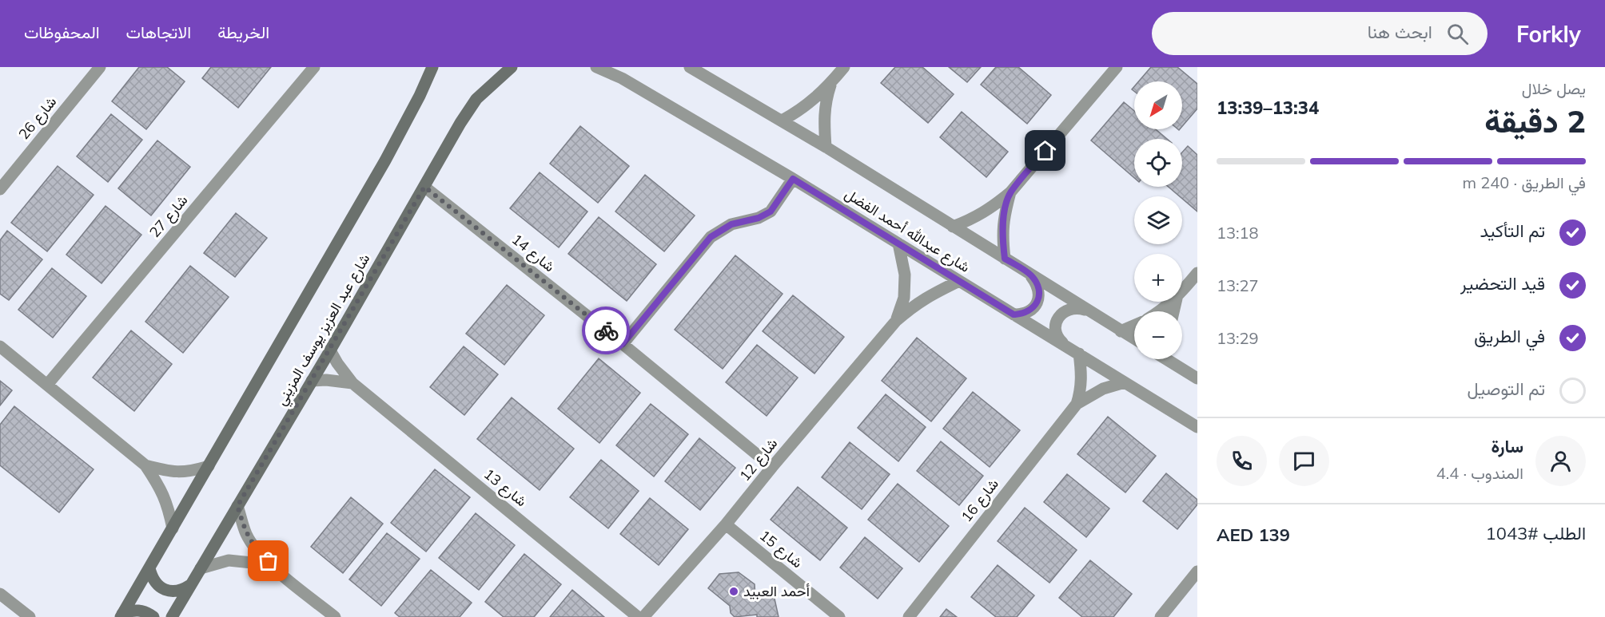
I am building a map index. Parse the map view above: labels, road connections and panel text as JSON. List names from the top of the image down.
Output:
{
  "streets": {
    "street": [
      "شارع 26",
      "شارع 27",
      "شارع عبدالله أحمد الفضل",
      "شارع 14",
      "شارع عبد العزيز يوسف المزيني",
      "شارع 12",
      "شارع 13",
      "شارع 16",
      "شارع 15"
    ]
  },
  "crossings": [
    ["شارع عبدالله أحمد الفضل", "شارع 12"],
    ["شارع عبدالله أحمد الفضل", "شارع 16"],
    ["شارع 14", "شارع عبد العزيز يوسف المزيني"],
    ["شارع 14", "شارع 12"],
    ["شارع عبد العزيز يوسف المزيني", "شارع 13"],
    ["شارع 12", "شارع 15"]
  ],
  "places": ["أحمد العبيد"],
  "north": "bottom left",
  "page": {
    "header": "Forkly",
    "search": "ابحث هنا",
    "nav": ["الخريطة", "الاتجاهات", "المحفوظات"],
    "heading": ["2 دقيقة", "يصل خلال", "13:34–13:39"],
    "panel": [
      "سارة",
      "المندوب · 4.4",
      "الطلب #1043",
      "AED 139"
    ],
    "map_buttons": ["+", "−"],
    "bar": "في الطريق · 240 m",
    "list": [
      ["تم التأكيد", "13:18"],
      ["قيد التحضير", "13:27"],
      ["في الطريق", "13:29"],
      "تم التوصيل"
    ]
  }
}
